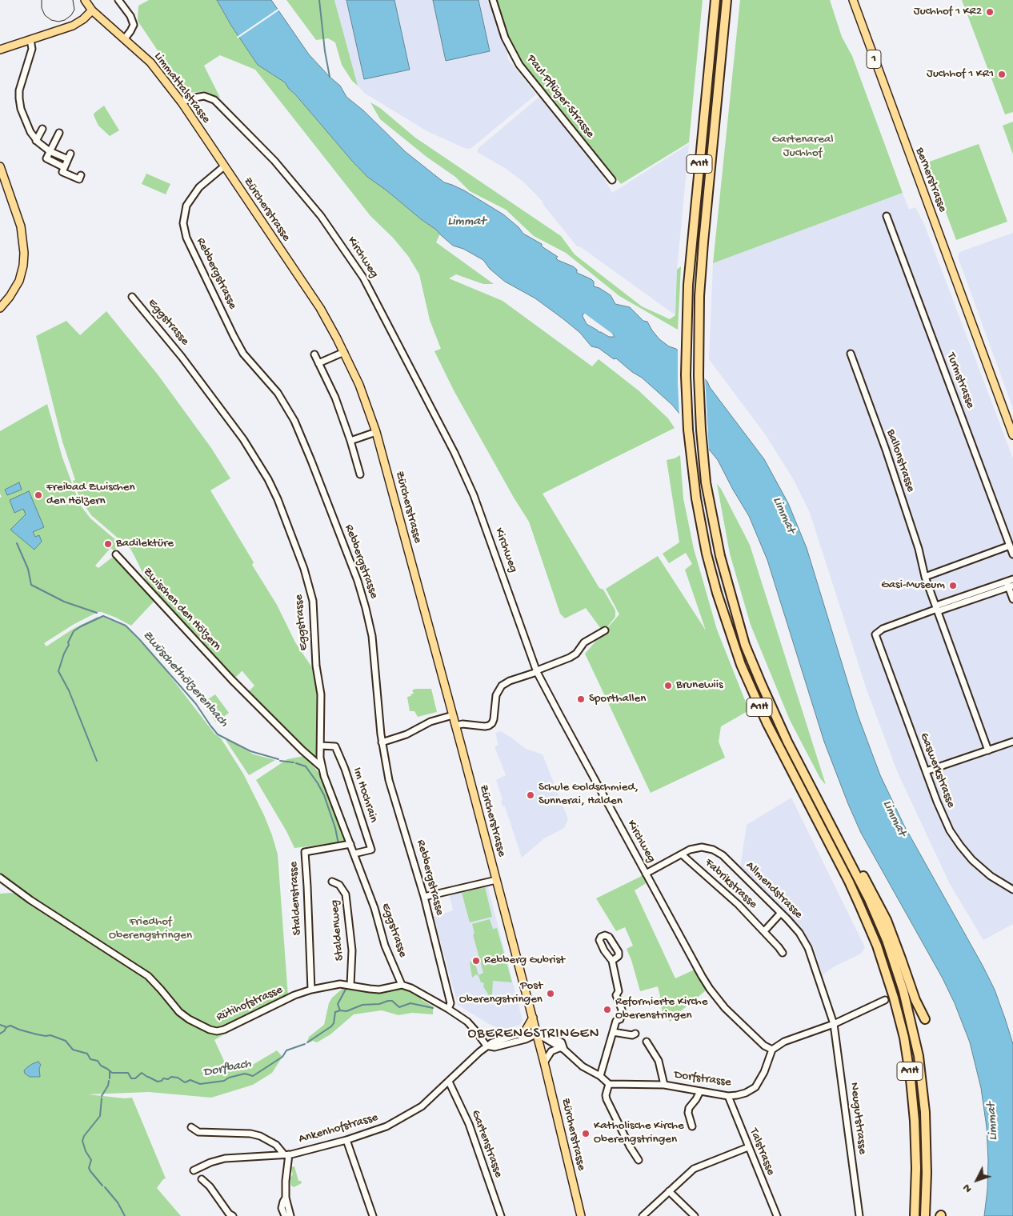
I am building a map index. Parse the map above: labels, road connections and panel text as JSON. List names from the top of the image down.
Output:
{
  "streets": {
    "highway": ["A1H"],
    "main road": [
      "1",
      "Limmattalstrasse",
      "Bernerstrasse",
      "Zürcherstrasse"
    ],
    "street": [
      "Paul-Pflüger-Strasse",
      "Kirchweg",
      "Rebbergstrasse",
      "Eggstrasse",
      "Turmstrasse",
      "Ballonstrasse",
      "Zwischen den Hölzern",
      "Gaswerkstrasse",
      "Im Hochrain",
      "Fabrikstrasse",
      "Allmendstrasse",
      "Staldenstrasse",
      "Staldenweg",
      "Rütihofstrasse",
      "Dorfstrasse",
      "Neugutstrasse",
      "Ankenhofstrasse",
      "Gartenstrasse",
      "Talstrasse"
    ]
  },
  "crossings": [
    ["Limmattalstrasse", "Zürcherstrasse"],
    ["Limmattalstrasse", "Kirchweg"],
    ["Limmattalstrasse", "Rebbergstrasse"],
    ["Zürcherstrasse", "Rebbergstrasse"],
    ["Kirchweg", "Allmendstrasse"],
    ["Kirchweg", "Dorfstrasse"],
    ["Eggstrasse", "Zwischen den Hölzern"],
    ["Eggstrasse", "Im Hochrain"],
    ["Eggstrasse", "Staldenstrasse"],
    ["Eggstrasse", "Rütihofstrasse"],
    ["Ballonstrasse", "Gaswerkstrasse"],
    ["Fabrikstrasse", "Allmendstrasse"],
    ["Allmendstrasse", "Neugutstrasse"],
    ["Staldenstrasse", "Rütihofstrasse"],
    ["Staldenweg", "Rütihofstrasse"],
    ["Dorfstrasse", "Talstrasse"],
    ["Ankenhofstrasse", "Gartenstrasse"]
  ],
  "districts": ["OBERENGSTRINGEN"],
  "water": ["Limmat", "Zwüschethölzerenbach", "Dorfbach"],
  "parks": ["Gartenareal Juchhof", "Friedhof Oberengstringen"],
  "places": [
    "Juchhof 1 KR2",
    "Juchhof 1 KR1",
    "Freibad Zwischen den Hölzern",
    "Badilektüre",
    "Gasi-Museum",
    "Brunewiis",
    "Sporthallen",
    "Schule Goldschmied, Sunnerai, Halden",
    "Rebberg Gubrist",
    "Post Oberengstringen",
    "Reformierte Kirche Oberenstringen",
    "Katholische Kirche Oberengstringen"
  ],
  "north": "bottom left"
}
